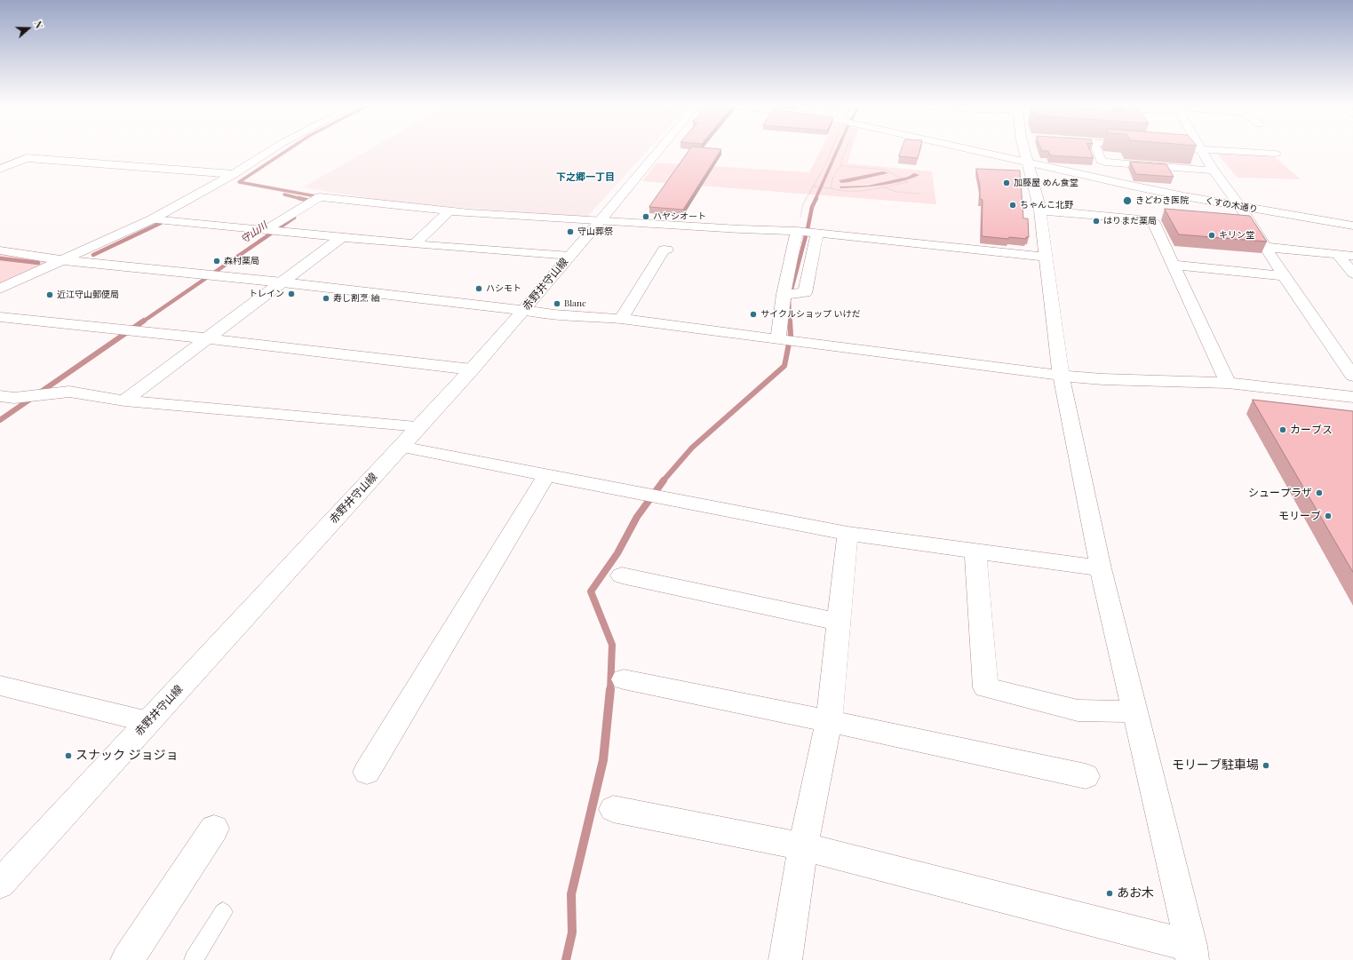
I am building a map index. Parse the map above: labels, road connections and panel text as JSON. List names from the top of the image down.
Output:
{
  "streets": {
    "street": ["くすの木通り", "赤野井守山線"]
  },
  "districts": ["下之郷一丁目"],
  "water": ["守山川"],
  "places": [
    "加藤屋 めん食堂",
    "きどわき医院",
    "ちゃんこ北野",
    "ハヤシオート",
    "はりまだ薬局",
    "守山葬祭",
    "キリン堂",
    "森村薬局",
    "ハシモト",
    "トレイン",
    "近江守山郵便局",
    "寿し割烹 紬",
    "Blanc",
    "サイクルショップ いけだ",
    "カーブス",
    "シュープラザ",
    "モリーブ",
    "スナック ジョジョ",
    "モリーブ駐車場",
    "あお木"
  ],
  "north": "right"
}
